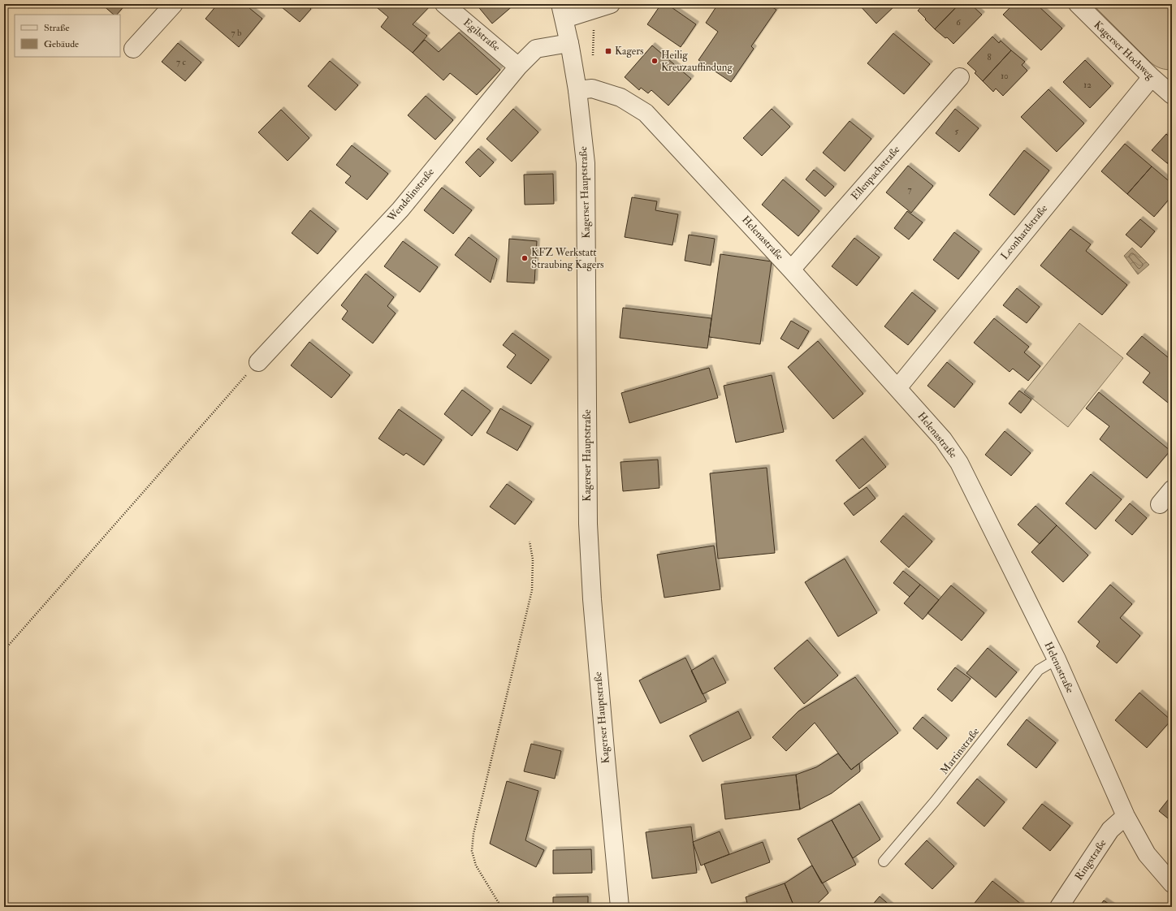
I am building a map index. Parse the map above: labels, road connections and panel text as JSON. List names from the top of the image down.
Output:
{
  "streets": {
    "street": [
      "Egilstraße",
      "Kagerser Hochweg",
      "Ellenpachstraße",
      "Kagerser Hauptstraße",
      "Wendelinstraße",
      "Leonhardstraße",
      "Helenastraße",
      "Ringstraße"
    ],
    "lane": ["Martinstraße"]
  },
  "crossings": [
    ["Egilstraße", "Wendelinstraße"],
    ["Kagerser Hochweg", "Leonhardstraße"],
    ["Ellenpachstraße", "Helenastraße"],
    ["Kagerser Hauptstraße", "Wendelinstraße"],
    ["Kagerser Hauptstraße", "Helenastraße"],
    ["Leonhardstraße", "Helenastraße"],
    ["Helenastraße", "Martinstraße"],
    ["Helenastraße", "Ringstraße"]
  ],
  "places": {
    "transit": ["Kagers"],
    "other": ["Heilig Kreuzauffindung", "KFZ Werkstatt Straubing Kagers"]
  },
  "house_numbers": [
    "6",
    "7 b",
    "8",
    "7 c",
    "10",
    "12",
    "5",
    "7"
  ],
  "legend": ["Straße", "Gebäude"]
}
